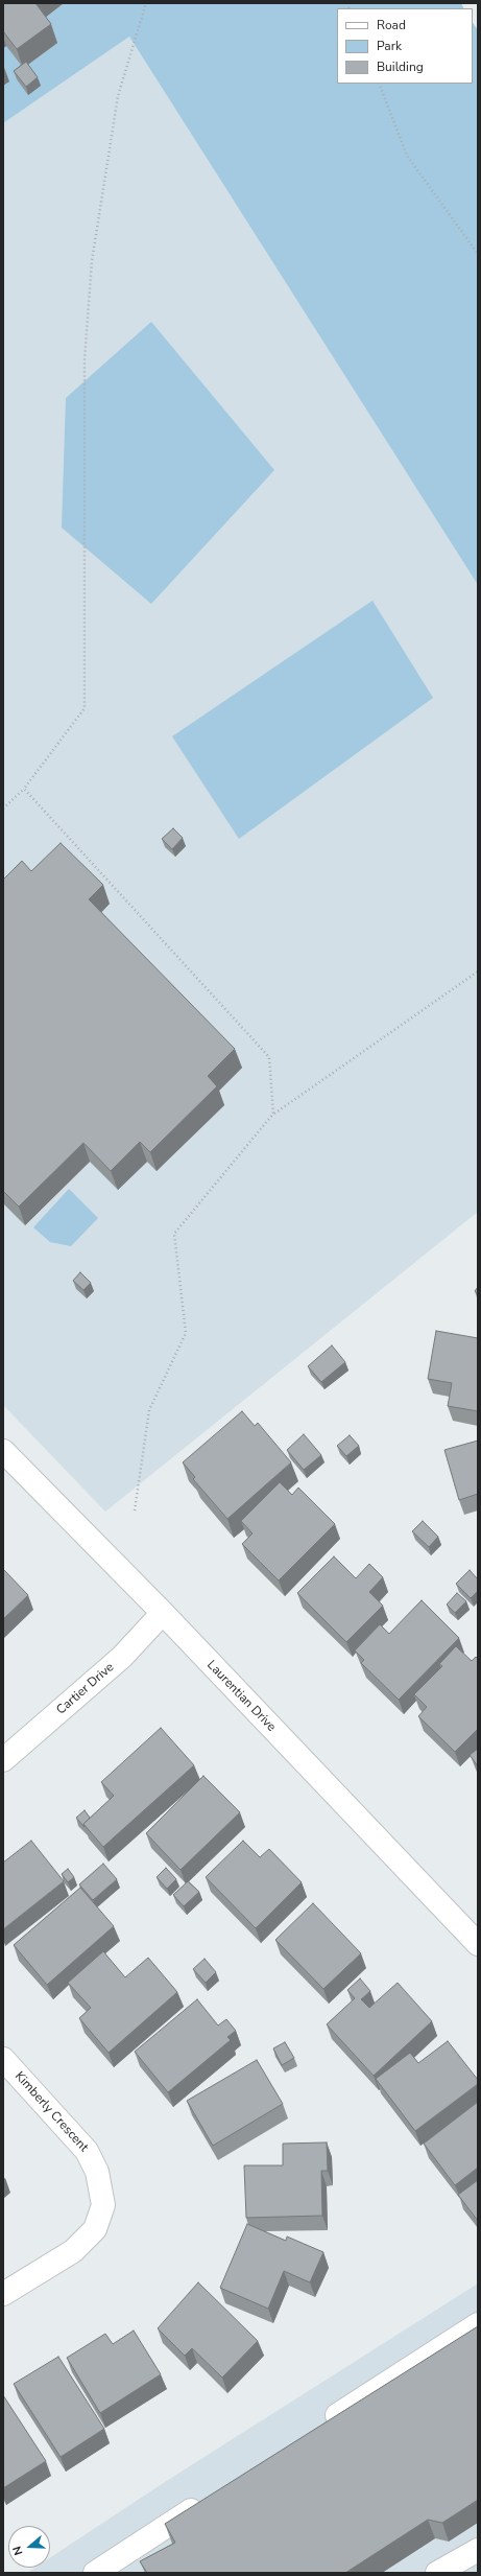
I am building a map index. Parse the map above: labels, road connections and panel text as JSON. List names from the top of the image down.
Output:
{
  "streets": {
    "street": ["Cartier Drive", "Laurentian Drive", "Kimberly Crescent"]
  },
  "crossings": [
    ["Cartier Drive", "Laurentian Drive"]
  ],
  "legend": ["Road", "Park", "Building"],
  "north": "left"
}
